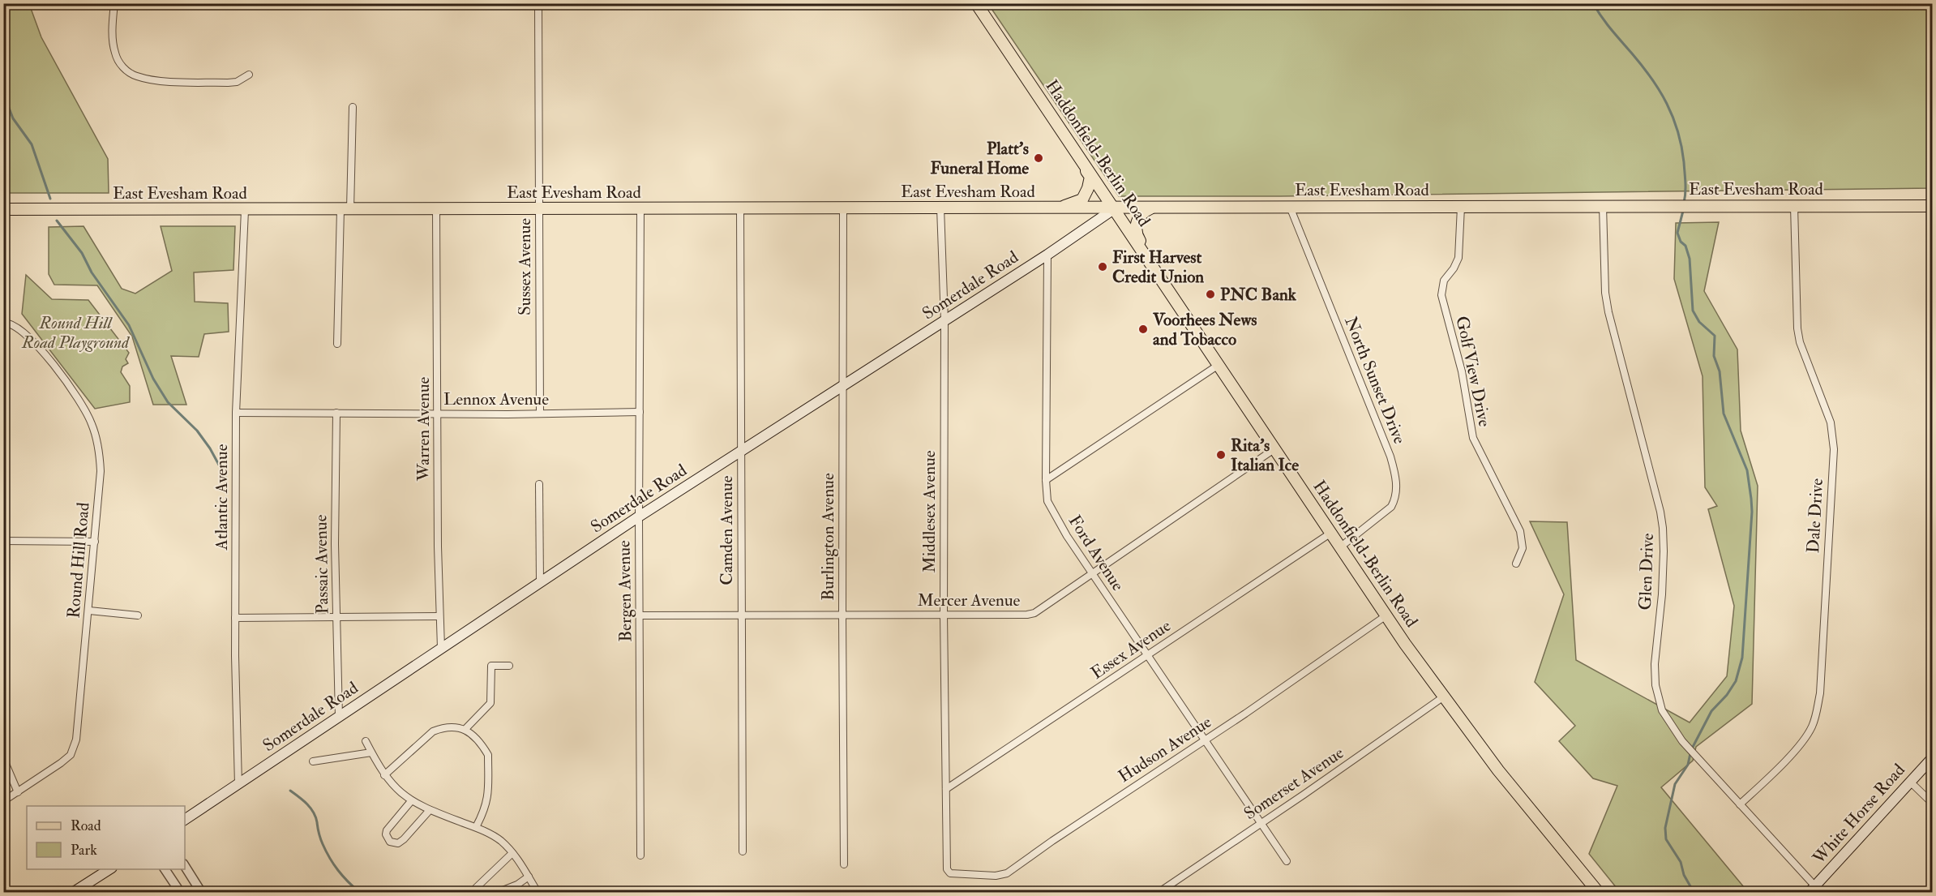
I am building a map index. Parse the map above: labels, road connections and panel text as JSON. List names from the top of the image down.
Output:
{
  "streets": {
    "main road": [
      "Haddonfield-Berlin Road",
      "East Evesham Road",
      "Somerdale Road",
      "White Horse Road"
    ],
    "street": [
      "Sussex Avenue",
      "Golf View Drive",
      "North Sunset Drive",
      "Lennox Avenue",
      "Warren Avenue",
      "Atlantic Avenue",
      "Middlesex Avenue",
      "Dale Drive",
      "Camden Avenue",
      "Burlington Avenue",
      "Ford Avenue",
      "Round Hill Road",
      "Passaic Avenue",
      "Glen Drive",
      "Bergen Avenue",
      "Mercer Avenue",
      "Essex Avenue",
      "Hudson Avenue",
      "Somerset Avenue"
    ]
  },
  "crossings": [
    ["Haddonfield-Berlin Road", "East Evesham Road"],
    ["Haddonfield-Berlin Road", "Somerdale Road"],
    ["Haddonfield-Berlin Road", "North Sunset Drive"],
    ["Haddonfield-Berlin Road", "Mercer Avenue"],
    ["Haddonfield-Berlin Road", "Essex Avenue"],
    ["Haddonfield-Berlin Road", "Hudson Avenue"],
    ["Haddonfield-Berlin Road", "Somerset Avenue"],
    ["East Evesham Road", "Sussex Avenue"],
    ["East Evesham Road", "Somerdale Road"],
    ["East Evesham Road", "Golf View Drive"],
    ["East Evesham Road", "North Sunset Drive"],
    ["East Evesham Road", "Warren Avenue"],
    ["East Evesham Road", "Atlantic Avenue"],
    ["East Evesham Road", "Middlesex Avenue"],
    ["East Evesham Road", "Dale Drive"],
    ["East Evesham Road", "Camden Avenue"],
    ["East Evesham Road", "Burlington Avenue"],
    ["East Evesham Road", "Glen Drive"],
    ["East Evesham Road", "Bergen Avenue"],
    ["Sussex Avenue", "Lennox Avenue"],
    ["Somerdale Road", "Warren Avenue"],
    ["Somerdale Road", "Atlantic Avenue"],
    ["Somerdale Road", "Middlesex Avenue"],
    ["Somerdale Road", "Camden Avenue"],
    ["Somerdale Road", "Burlington Avenue"],
    ["Somerdale Road", "Ford Avenue"],
    ["Somerdale Road", "Passaic Avenue"],
    ["Somerdale Road", "Bergen Avenue"],
    ["Lennox Avenue", "Warren Avenue"],
    ["Lennox Avenue", "Atlantic Avenue"],
    ["Lennox Avenue", "Passaic Avenue"],
    ["Lennox Avenue", "Bergen Avenue"],
    ["Middlesex Avenue", "Mercer Avenue"],
    ["Middlesex Avenue", "Essex Avenue"],
    ["Middlesex Avenue", "Hudson Avenue"],
    ["Dale Drive", "Glen Drive"],
    ["Camden Avenue", "Mercer Avenue"],
    ["Burlington Avenue", "Mercer Avenue"],
    ["Ford Avenue", "Mercer Avenue"],
    ["Ford Avenue", "Essex Avenue"],
    ["Ford Avenue", "Hudson Avenue"],
    ["Ford Avenue", "Somerset Avenue"],
    ["Glen Drive", "White Horse Road"],
    ["Bergen Avenue", "Mercer Avenue"]
  ],
  "parks": ["Round Hill Road Playground"],
  "places": [
    "Platt's Funeral Home",
    "First Harvest Credit Union",
    "PNC Bank",
    "Voorhees News and Tobacco",
    "Rita's Italian Ice"
  ],
  "legend": ["Road", "Park"]
}
